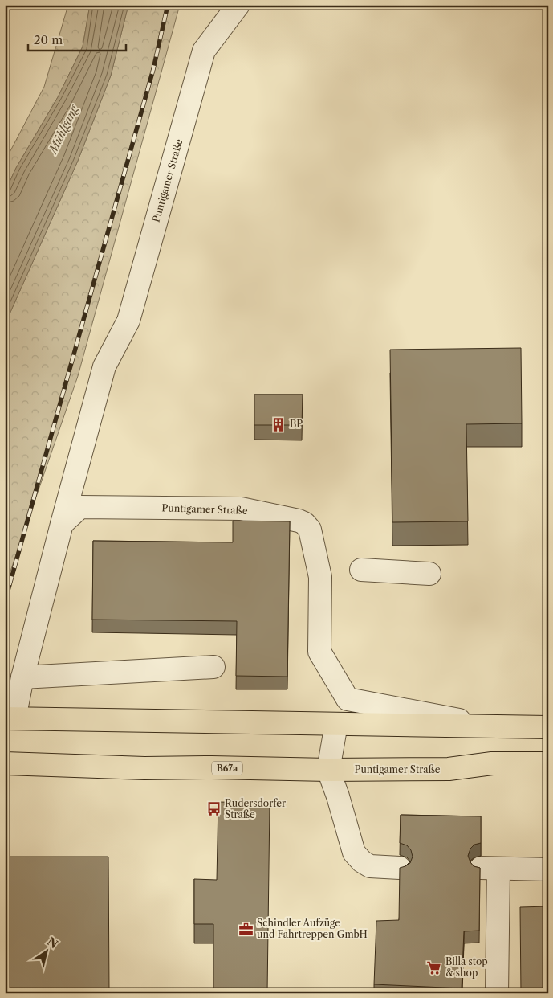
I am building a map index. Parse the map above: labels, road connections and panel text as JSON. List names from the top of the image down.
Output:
{
  "streets": {
    "main road": ["Puntigamer Straße", "B67a"]
  },
  "water": ["Mühlgang"],
  "places": {
    "building": ["BP"],
    "bus stop": ["Rudersdorfer Straße"],
    "office": ["Schindler Aufzüge und Fahrtreppen GmbH"],
    "supermarket": ["Billa stop & shop"]
  },
  "scale_bar": "20 m",
  "north": "top right"
}
